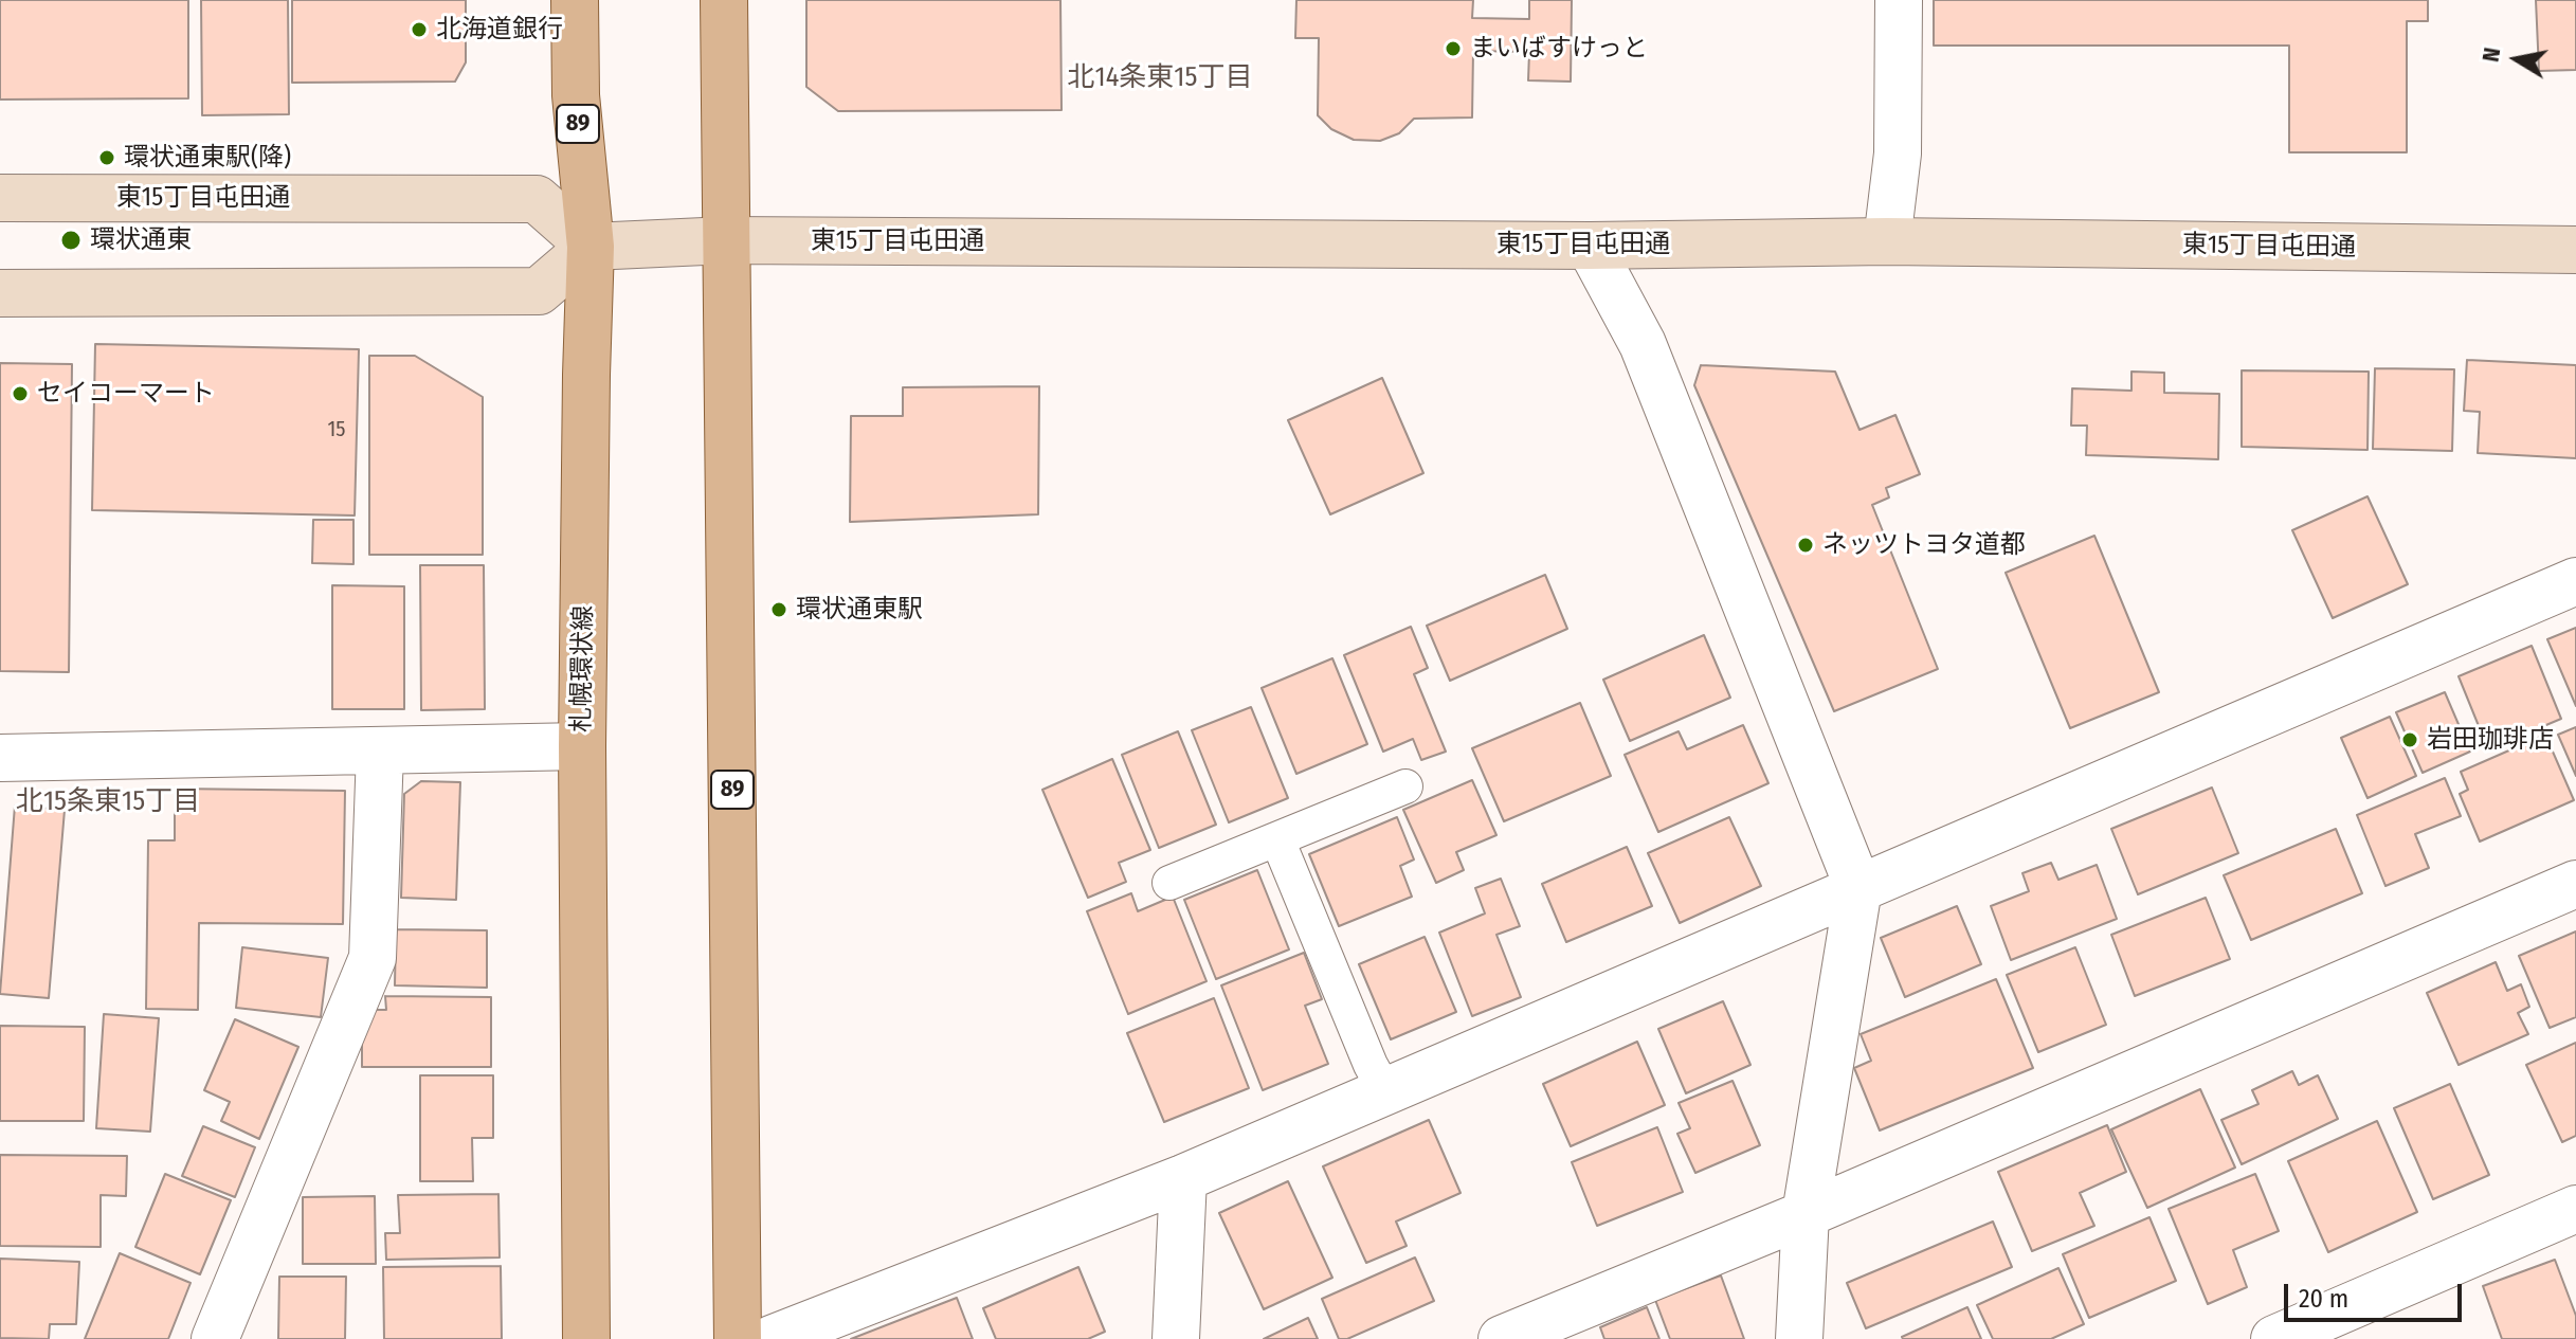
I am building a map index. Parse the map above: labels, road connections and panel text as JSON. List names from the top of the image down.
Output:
{
  "streets": {
    "main road": ["89", "札幌環状線"],
    "street": ["東15丁目屯田通"]
  },
  "crossings": [
    ["89", "東15丁目屯田通"],
    ["東15丁目屯田通", "札幌環状線"]
  ],
  "districts": ["北14条東15丁目", "北15条東15丁目"],
  "places": [
    "北海道銀行",
    "まいばすけっと",
    "環状通東駅(降)",
    "環状通東",
    "セイコーマート",
    "ネッツトヨタ道都",
    "環状通東駅",
    "岩田珈琲店"
  ],
  "house_numbers": ["15"],
  "scale_bar": "20 m",
  "north": "left"
}
